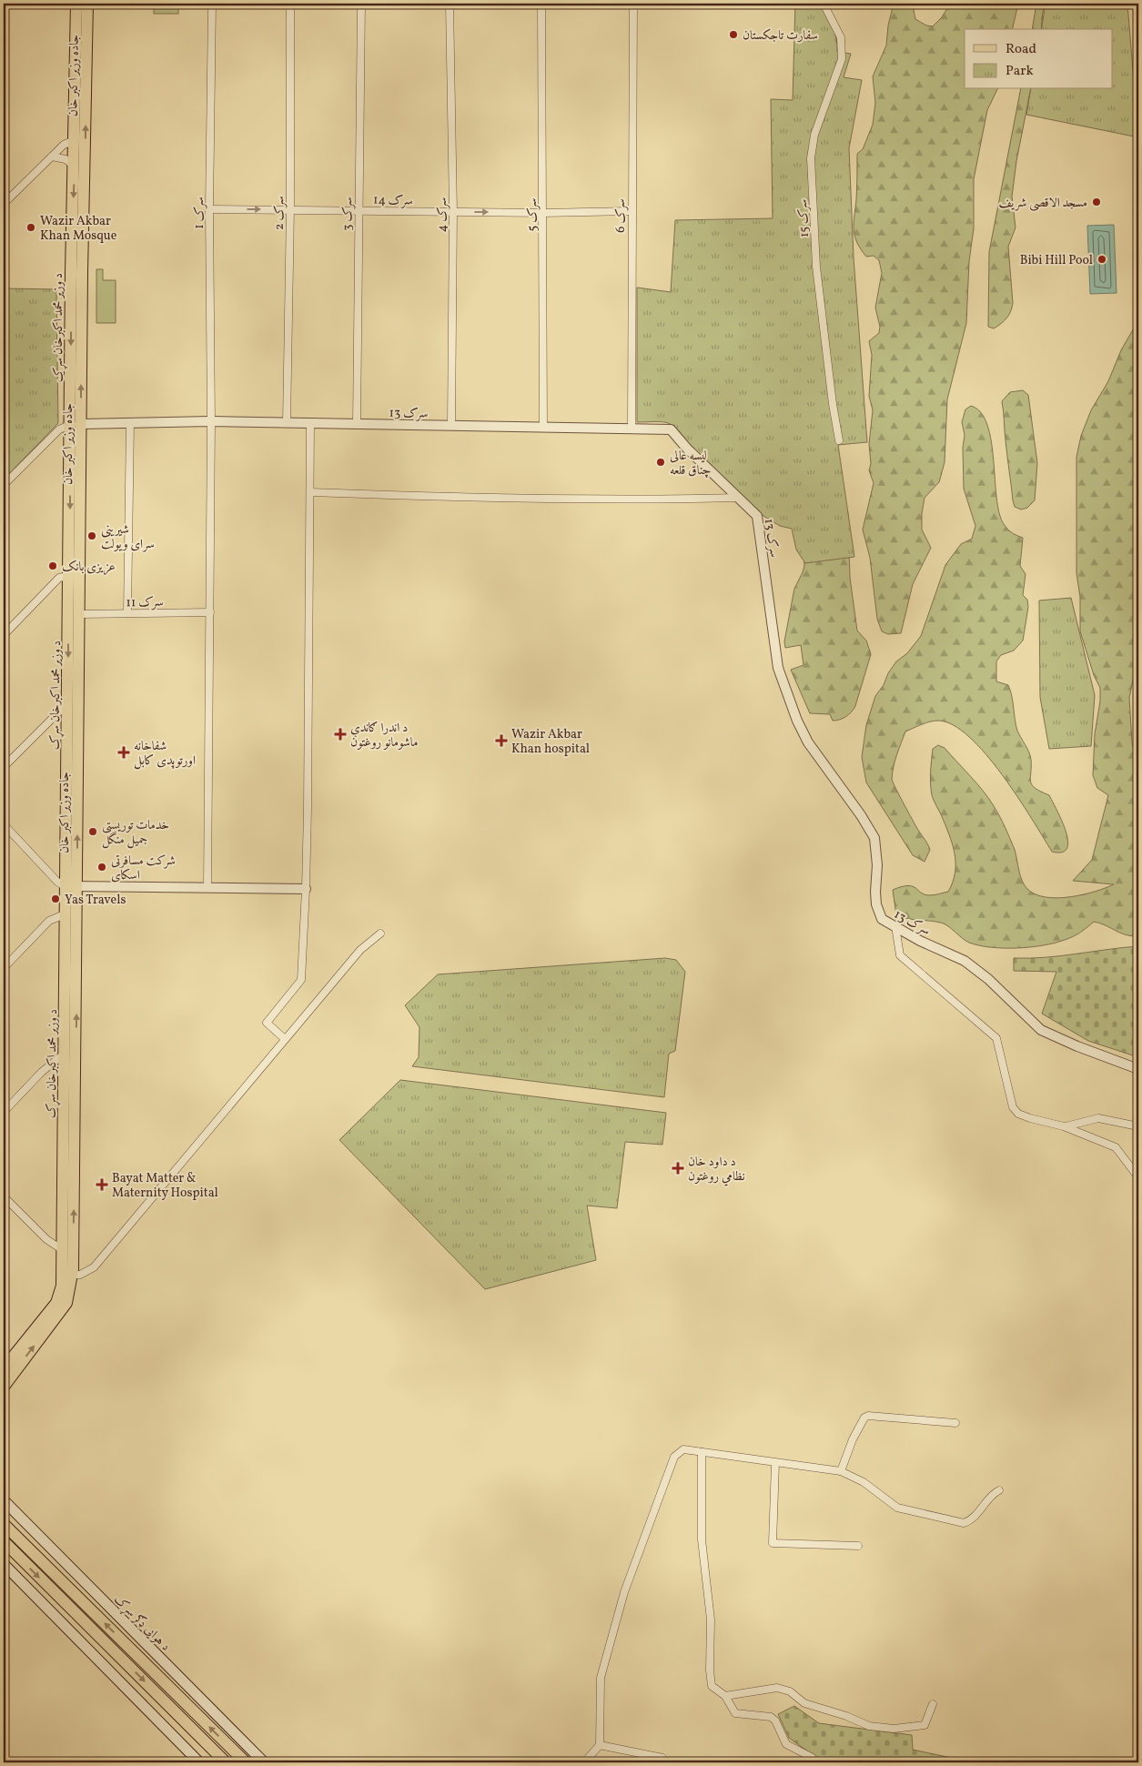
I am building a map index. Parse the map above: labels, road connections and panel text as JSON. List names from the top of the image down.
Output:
{
  "streets": {
    "main road": ["جاده وزیر اکبر خان", "د وزیر محمد اکبرخان سړک", "د هوایی ډګر سړک"],
    "street": [
      "سرک 14",
      "سرک 1",
      "سرک 2",
      "سرک 3",
      "سرک 4",
      "سرک 5",
      "سرک 6",
      "سرک 15",
      "سرک 13",
      "سرک 11"
    ]
  },
  "crossings": [
    ["جاده وزیر اکبر خان", "د وزیر محمد اکبرخان سړک"],
    ["جاده وزیر اکبر خان", "سرک 13"],
    ["جاده وزیر اکبر خان", "سرک 11"],
    ["سرک 14", "سرک 1"],
    ["سرک 14", "سرک 2"],
    ["سرک 14", "سرک 3"],
    ["سرک 14", "سرک 4"],
    ["سرک 14", "سرک 5"],
    ["سرک 14", "سرک 6"],
    ["سرک 1", "سرک 13"],
    ["سرک 1", "سرک 11"],
    ["سرک 2", "سرک 13"],
    ["سرک 3", "سرک 13"],
    ["سرک 4", "سرک 13"],
    ["سرک 5", "سرک 13"],
    ["سرک 6", "سرک 13"],
    ["د وزیر محمد اکبرخان سړک", "سرک 13"]
  ],
  "one_way": ["جاده وزیر اکبر خان", "سرک 14"],
  "places": {
    "other": [
      "سفارت تاجکستان",
      "مسجد الاقصی شریف",
      "Wazir Akbar Khan Mosque",
      "Bibi Hill Pool",
      "لیسه عالی چناق قلعه",
      "شیرینی سرای ویولت",
      "عزیزی بانک",
      "خدمات توریستی جمیل منگل",
      "شرکت مسافرتی اسکای",
      "Yas Travels"
    ],
    "health": [
      "د اندرا ګاندي ماشومانو روغتون",
      "Wazir Akbar Khan hospital",
      "شفاخانه اورتوپدی کابل",
      "د داود خان نظامي روغتون",
      "Bayat Matter & Maternity Hospital"
    ]
  },
  "legend": ["Road", "Park"]
}
